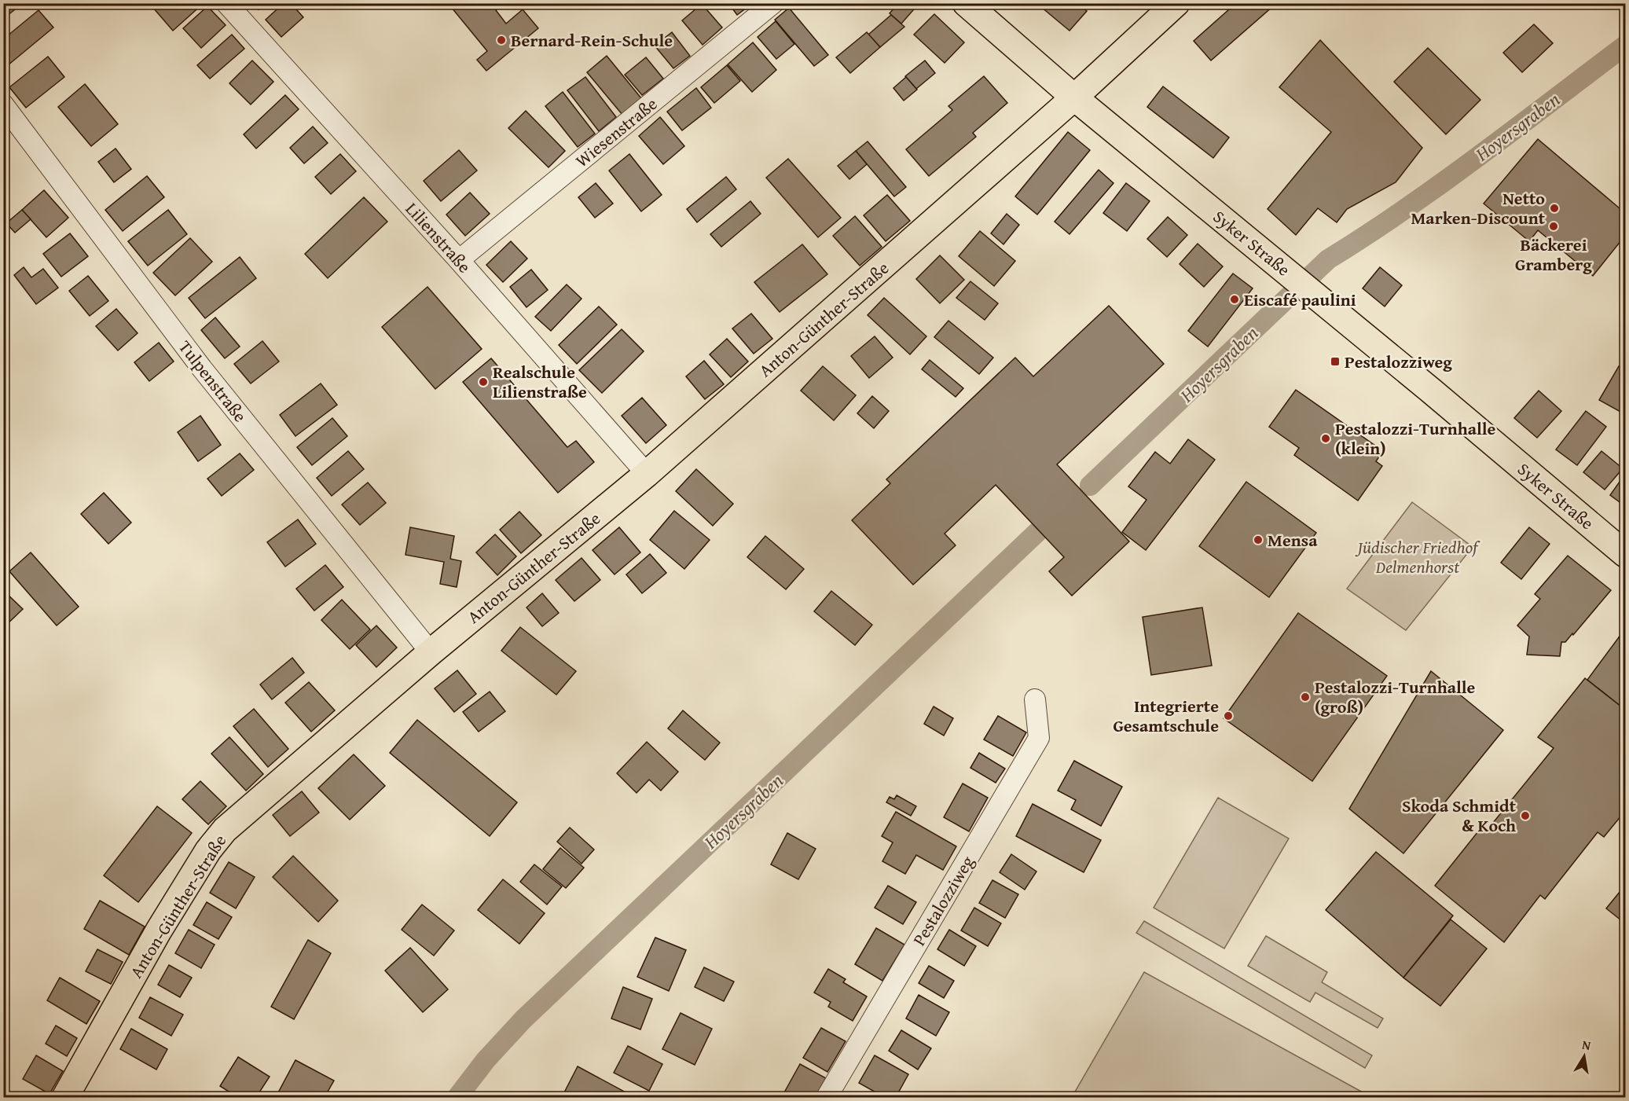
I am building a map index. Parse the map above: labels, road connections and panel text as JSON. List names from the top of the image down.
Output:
{
  "streets": {
    "main road": ["Syker Straße", "Anton-Günther-Straße"],
    "street": [
      "Wiesenstraße",
      "Lilienstraße",
      "Tulpenstraße",
      "Pestalozziweg"
    ]
  },
  "crossings": [
    ["Wiesenstraße", "Lilienstraße"],
    ["Lilienstraße", "Anton-Günther-Straße"],
    ["Syker Straße", "Anton-Günther-Straße"],
    ["Anton-Günther-Straße", "Tulpenstraße"]
  ],
  "water": ["Hoyersgraben"],
  "parks": ["Jüdischer Friedhof Delmenhorst"],
  "places": {
    "other": [
      "Bernard-Rein-Schule",
      "Netto Marken-Discount",
      "Bäckerei Gramberg",
      "Eiscafé paulini",
      "Realschule Lilienstraße",
      "Pestalozzi-Turnhalle (klein)",
      "Mensa",
      "Pestalozzi-Turnhalle (groß)",
      "Integrierte Gesamtschule",
      "Skoda Schmidt & Koch"
    ],
    "transit": ["Pestalozziweg"]
  },
  "north": "top"
}
